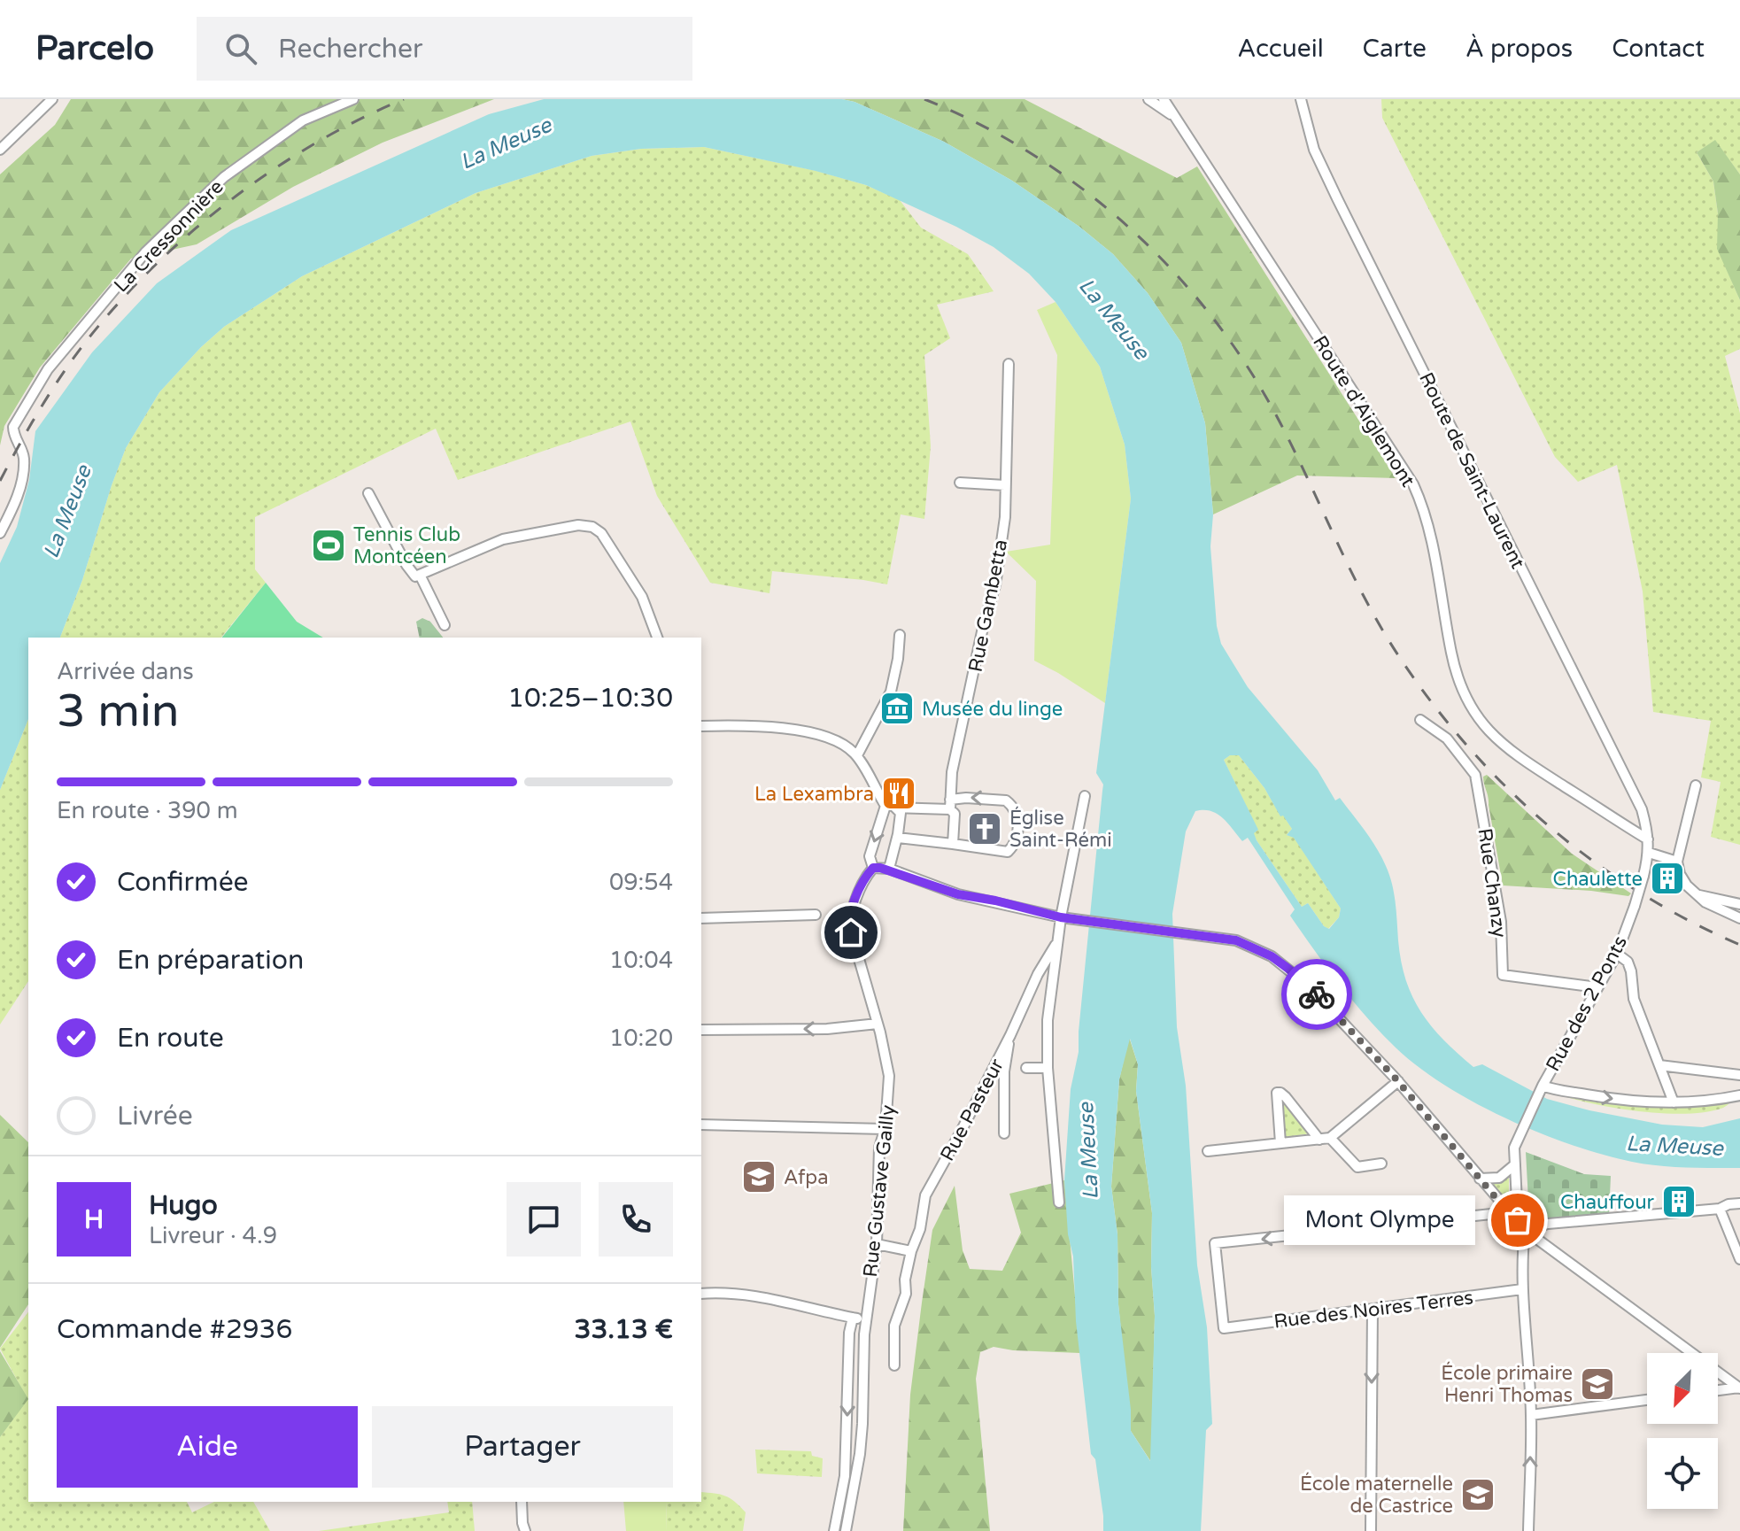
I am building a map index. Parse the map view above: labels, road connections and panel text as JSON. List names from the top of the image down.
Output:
{
  "streets": {
    "street": [
      "La Cressonnière",
      "Route d'Aiglemont",
      "Route de Saint-Laurent",
      "Rue Gambetta",
      "Rue Chanzy",
      "Rue des 2 Ponts",
      "Rue Pasteur",
      "Rue Gustave Gailly",
      "Rue des Noires Terres"
    ]
  },
  "crossings": [
    ["Route d'Aiglemont", "Route de Saint-Laurent"],
    ["Route de Saint-Laurent", "Rue des 2 Ponts"],
    ["Rue Chanzy", "Rue des 2 Ponts"]
  ],
  "water": ["La Meuse"],
  "places": {
    "sports": ["Tennis Club Montcéen"],
    "museum": ["Musée du linge"],
    "restaurant": ["La Lexambra"],
    "church": ["Église Saint-Rémi"],
    "building": ["Chaulette", "Chauffour"],
    "school or university": ["Afpa", "École primaire Henri Thomas", "École maternelle de Castrice"],
    "other": ["Mont Olympe"]
  },
  "north": "bottom left",
  "page": {
    "header": "Parcelo",
    "search": "Rechercher",
    "nav": [
      "Accueil",
      "Carte",
      "À propos",
      "Contact"
    ],
    "heading": ["3 min", "Arrivée dans", "10:25–10:30"],
    "panel": [
      "Hugo",
      "Livreur · 4.9",
      "Commande #2936",
      "33.13 €"
    ],
    "bar": "En route · 390 m",
    "list": [
      ["Confirmée", "09:54"],
      ["En préparation", "10:04"],
      ["En route", "10:20"],
      "Livrée"
    ],
    "round": "H",
    "bubble": "Mont Olympe",
    "buttons": ["Aide", "Partager"]
  }
}
